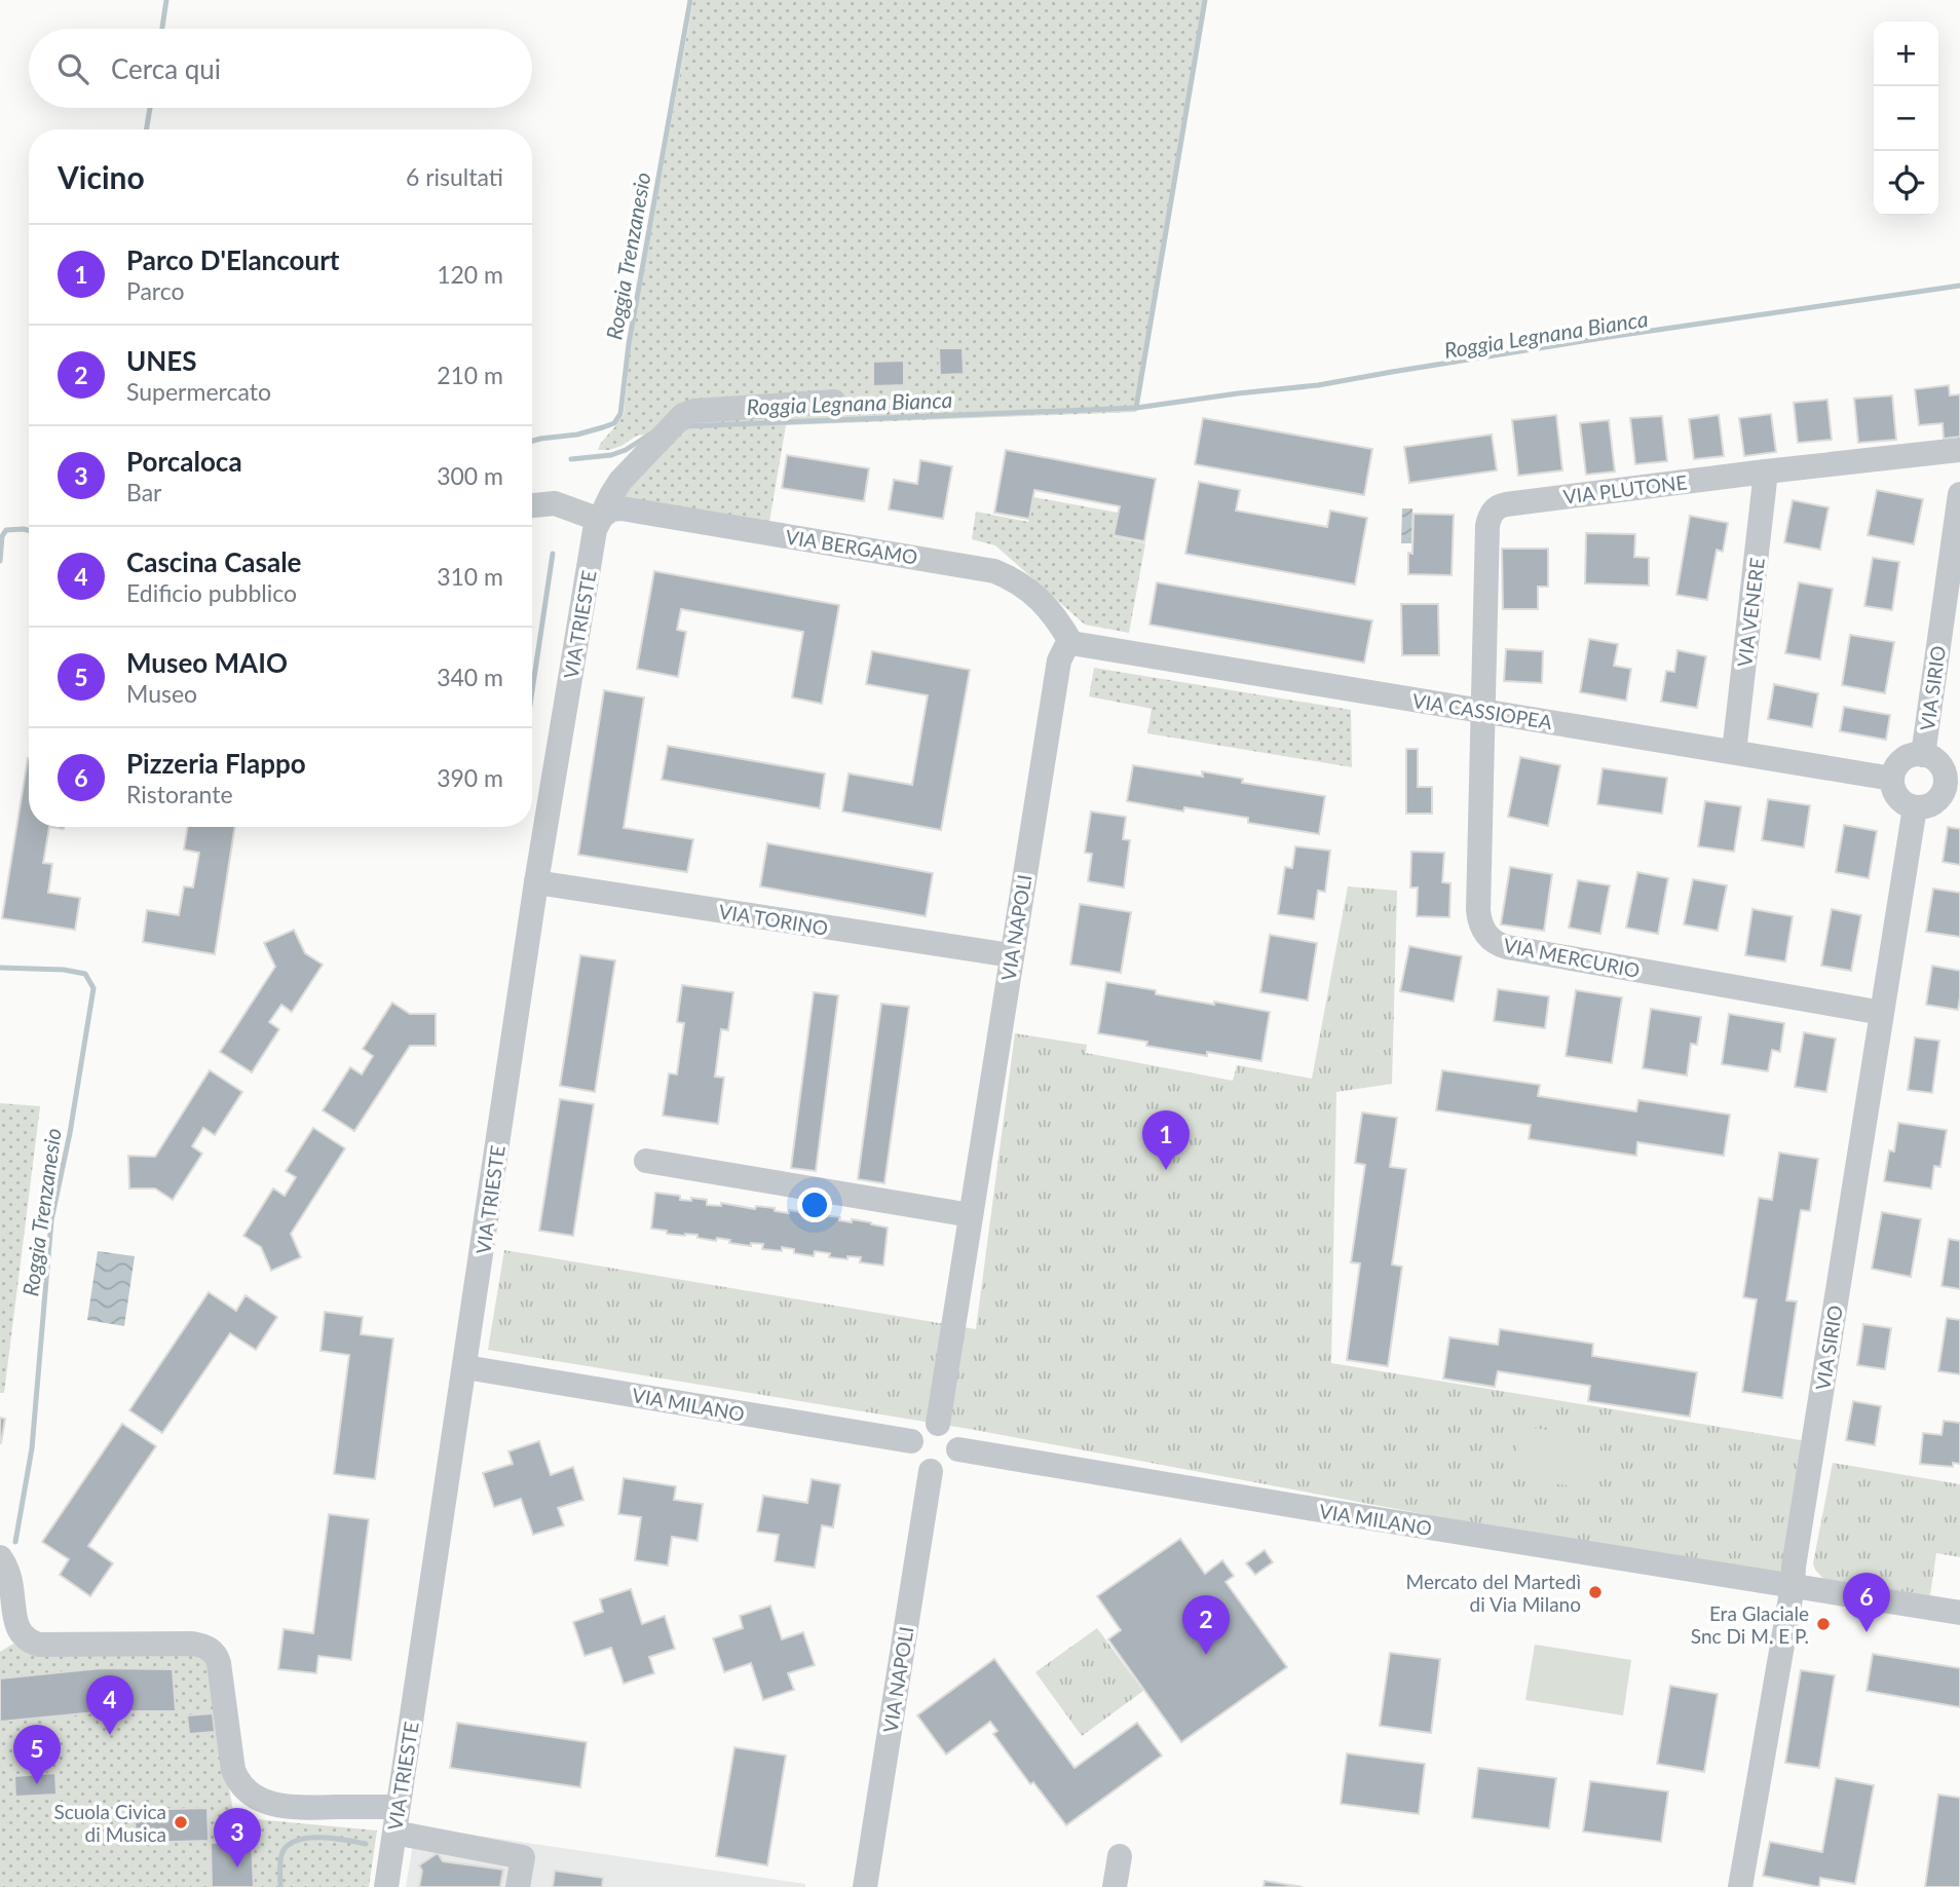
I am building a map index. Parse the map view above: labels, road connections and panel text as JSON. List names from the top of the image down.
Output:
{
  "streets": {
    "street": [
      "VIA PLUTONE",
      "VIA BERGAMO",
      "VIA VENERE",
      "VIA TRIESTE",
      "VIA SIRIO",
      "VIA CASSIOPEA",
      "VIA TORINO",
      "VIA NAPOLI",
      "VIA MERCURIO",
      "VIA MILANO"
    ]
  },
  "crossings": [
    ["VIA PLUTONE", "VIA VENERE"],
    ["VIA PLUTONE", "VIA CASSIOPEA"],
    ["VIA PLUTONE", "VIA MERCURIO"],
    ["VIA BERGAMO", "VIA TRIESTE"],
    ["VIA BERGAMO", "VIA CASSIOPEA"],
    ["VIA BERGAMO", "VIA NAPOLI"],
    ["VIA VENERE", "VIA CASSIOPEA"],
    ["VIA TRIESTE", "VIA TORINO"],
    ["VIA TRIESTE", "VIA MILANO"],
    ["VIA SIRIO", "VIA CASSIOPEA"],
    ["VIA SIRIO", "VIA MERCURIO"],
    ["VIA SIRIO", "VIA MILANO"],
    ["VIA CASSIOPEA", "VIA NAPOLI"],
    ["VIA CASSIOPEA", "VIA MERCURIO"],
    ["VIA TORINO", "VIA NAPOLI"],
    ["VIA NAPOLI", "VIA MILANO"]
  ],
  "water": ["Roggia Trenzanesio", "Roggia Legnana Bianca"],
  "places": ["Mercato del Martedì di Via Milano", "Era Glaciale Snc Di M. E P.", "Scuola Civica di Musica"],
  "page": {
    "map_buttons": ["+", "−"],
    "search": "Cerca qui",
    "heading": ["Vicino", "6 risultati"],
    "list": [
      {
        "mark": "1",
        "name": "Parco D'Elancourt",
        "note": "Parco",
        "value": "120 m"
      },
      {
        "mark": "2",
        "name": "UNES",
        "note": "Supermercato",
        "value": "210 m"
      },
      {
        "mark": "3",
        "name": "Porcaloca",
        "note": "Bar",
        "value": "300 m"
      },
      {
        "mark": "4",
        "name": "Cascina Casale",
        "note": "Edificio pubblico",
        "value": "310 m"
      },
      {
        "mark": "5",
        "name": "Museo MAIO",
        "note": "Museo",
        "value": "340 m"
      },
      {
        "mark": "6",
        "name": "Pizzeria Flappo",
        "note": "Ristorante",
        "value": "390 m"
      }
    ],
    "pins": [
      "1",
      "6",
      "2",
      "4",
      "5",
      "3"
    ]
  }
}
